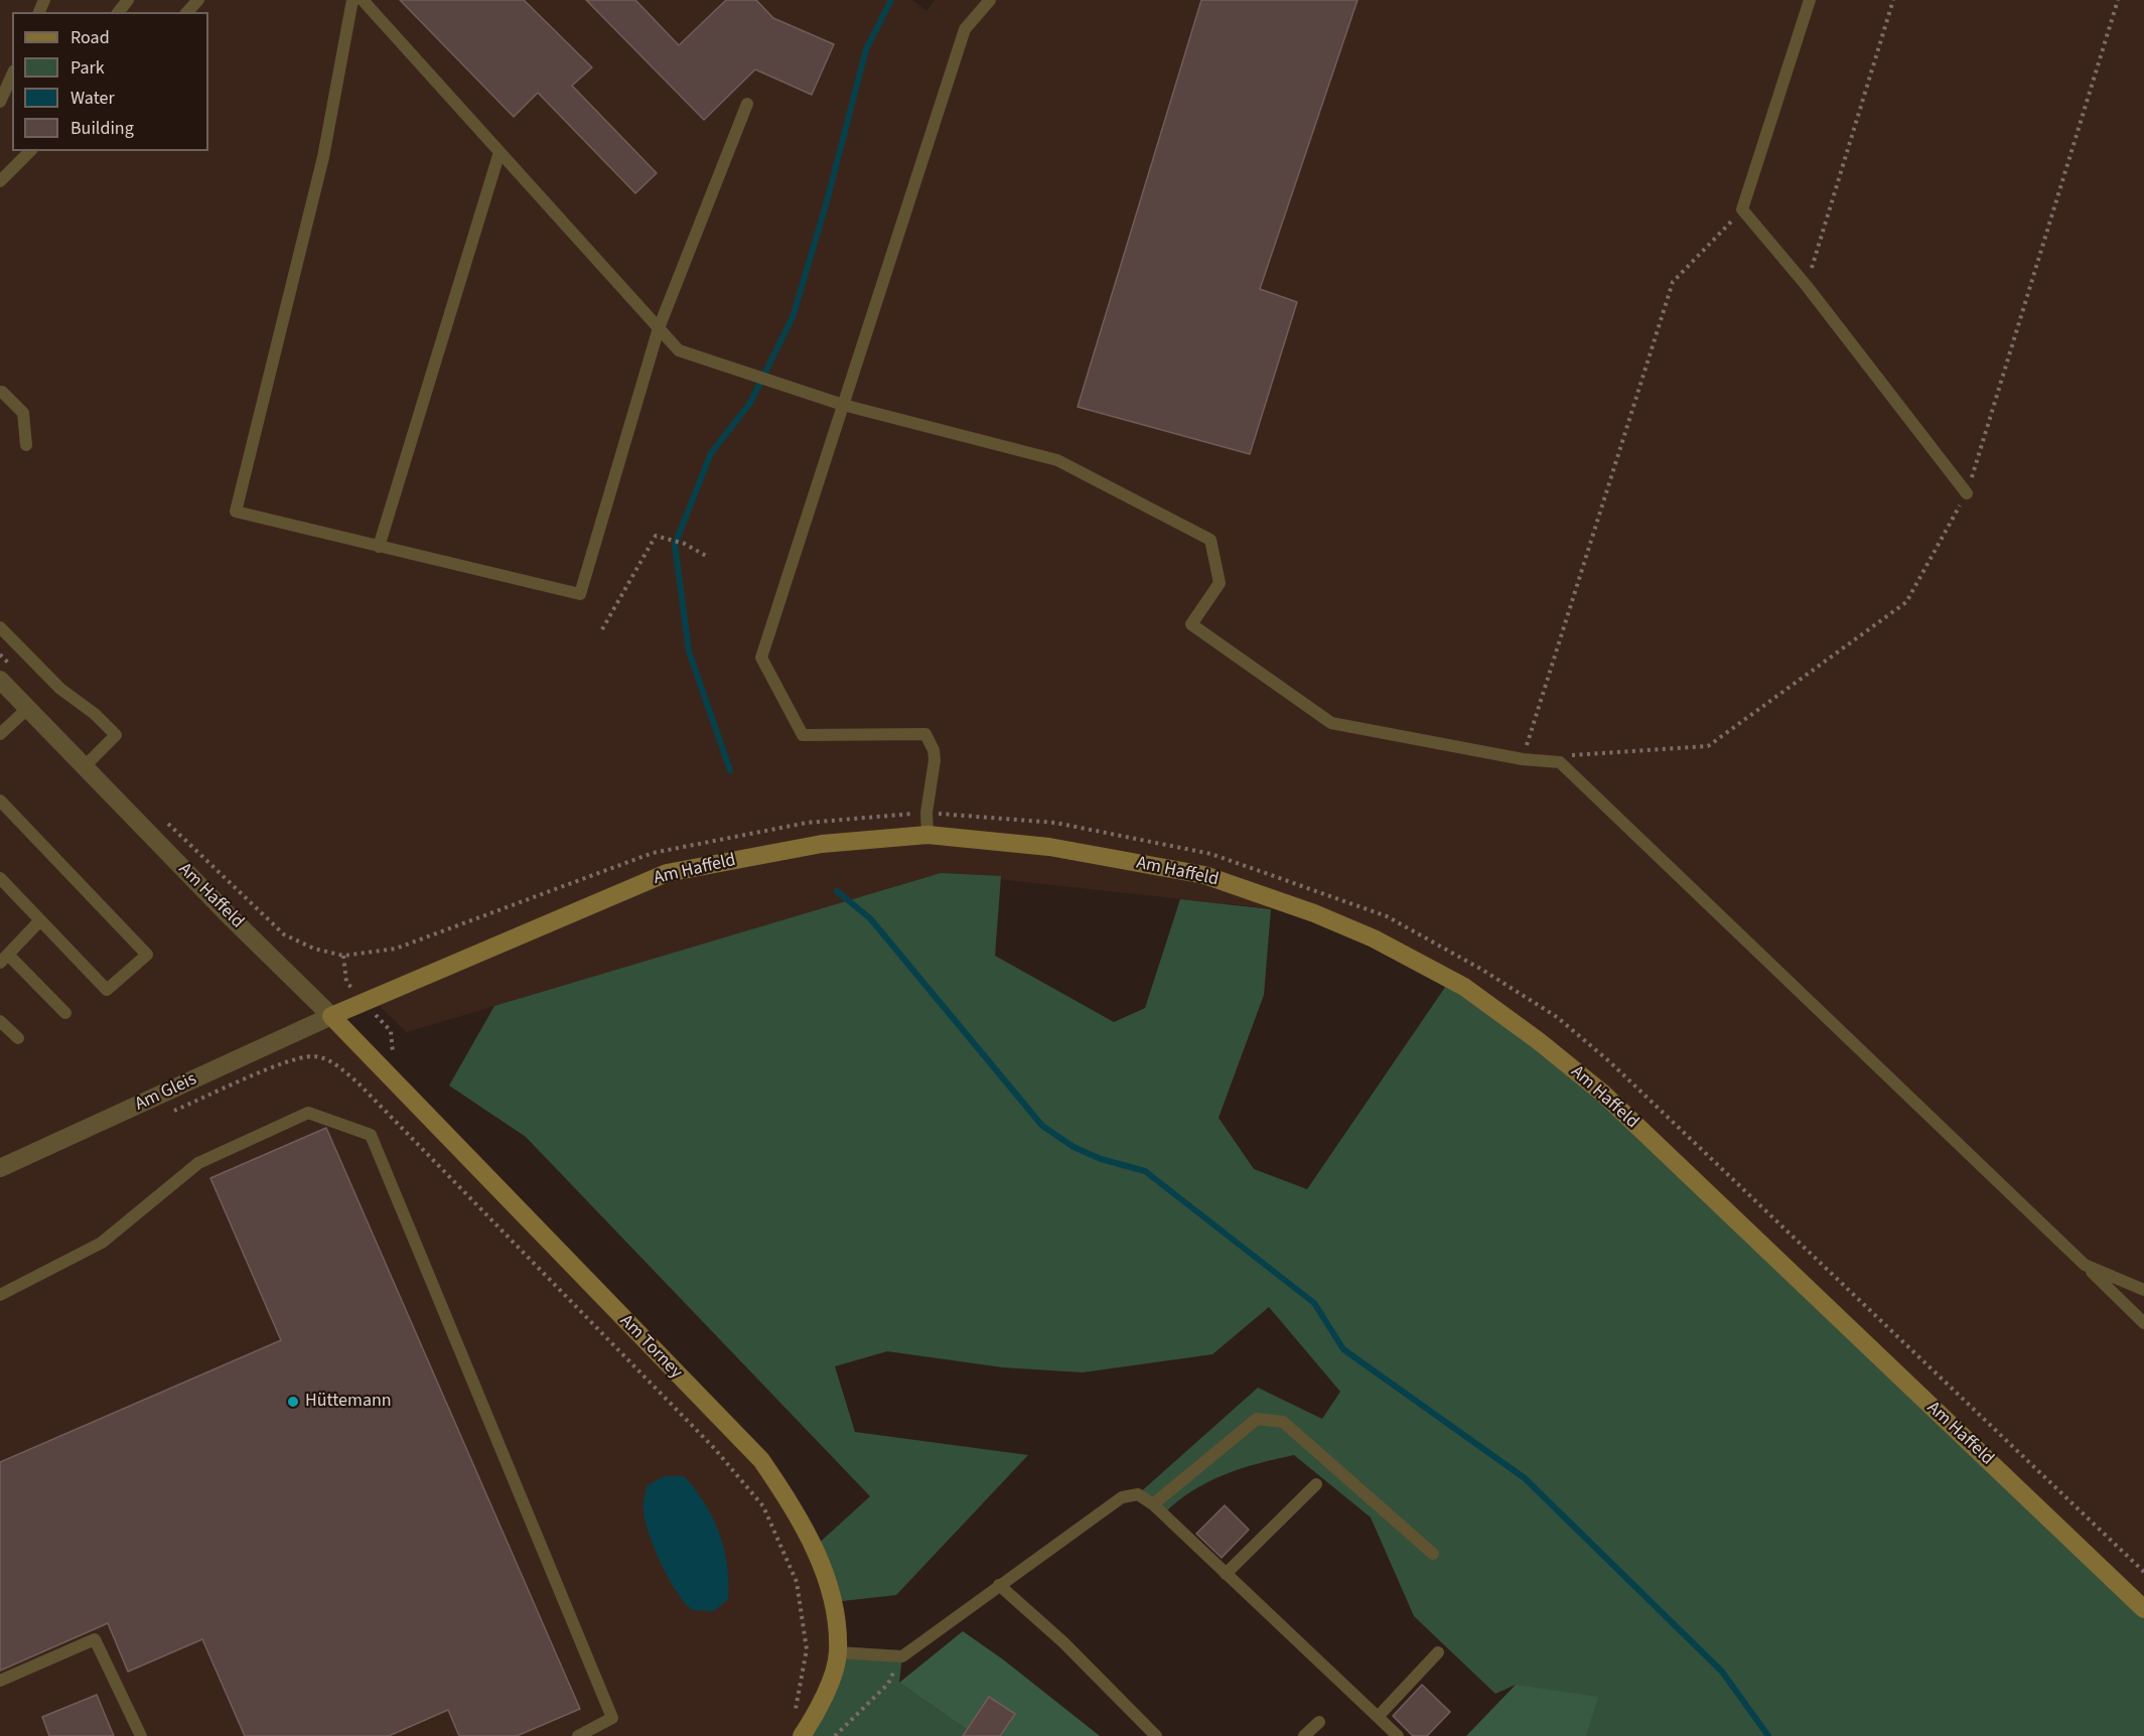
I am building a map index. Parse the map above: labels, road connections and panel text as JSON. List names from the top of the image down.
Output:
{
  "streets": {
    "street": ["Am Haffeld", "Am Gleis", "Am Torney"]
  },
  "crossings": [
    ["Am Haffeld", "Am Gleis"],
    ["Am Haffeld", "Am Torney"],
    ["Am Gleis", "Am Torney"]
  ],
  "places": ["Hüttemann"],
  "legend": [
    "Road",
    "Park",
    "Water",
    "Building"
  ]
}
